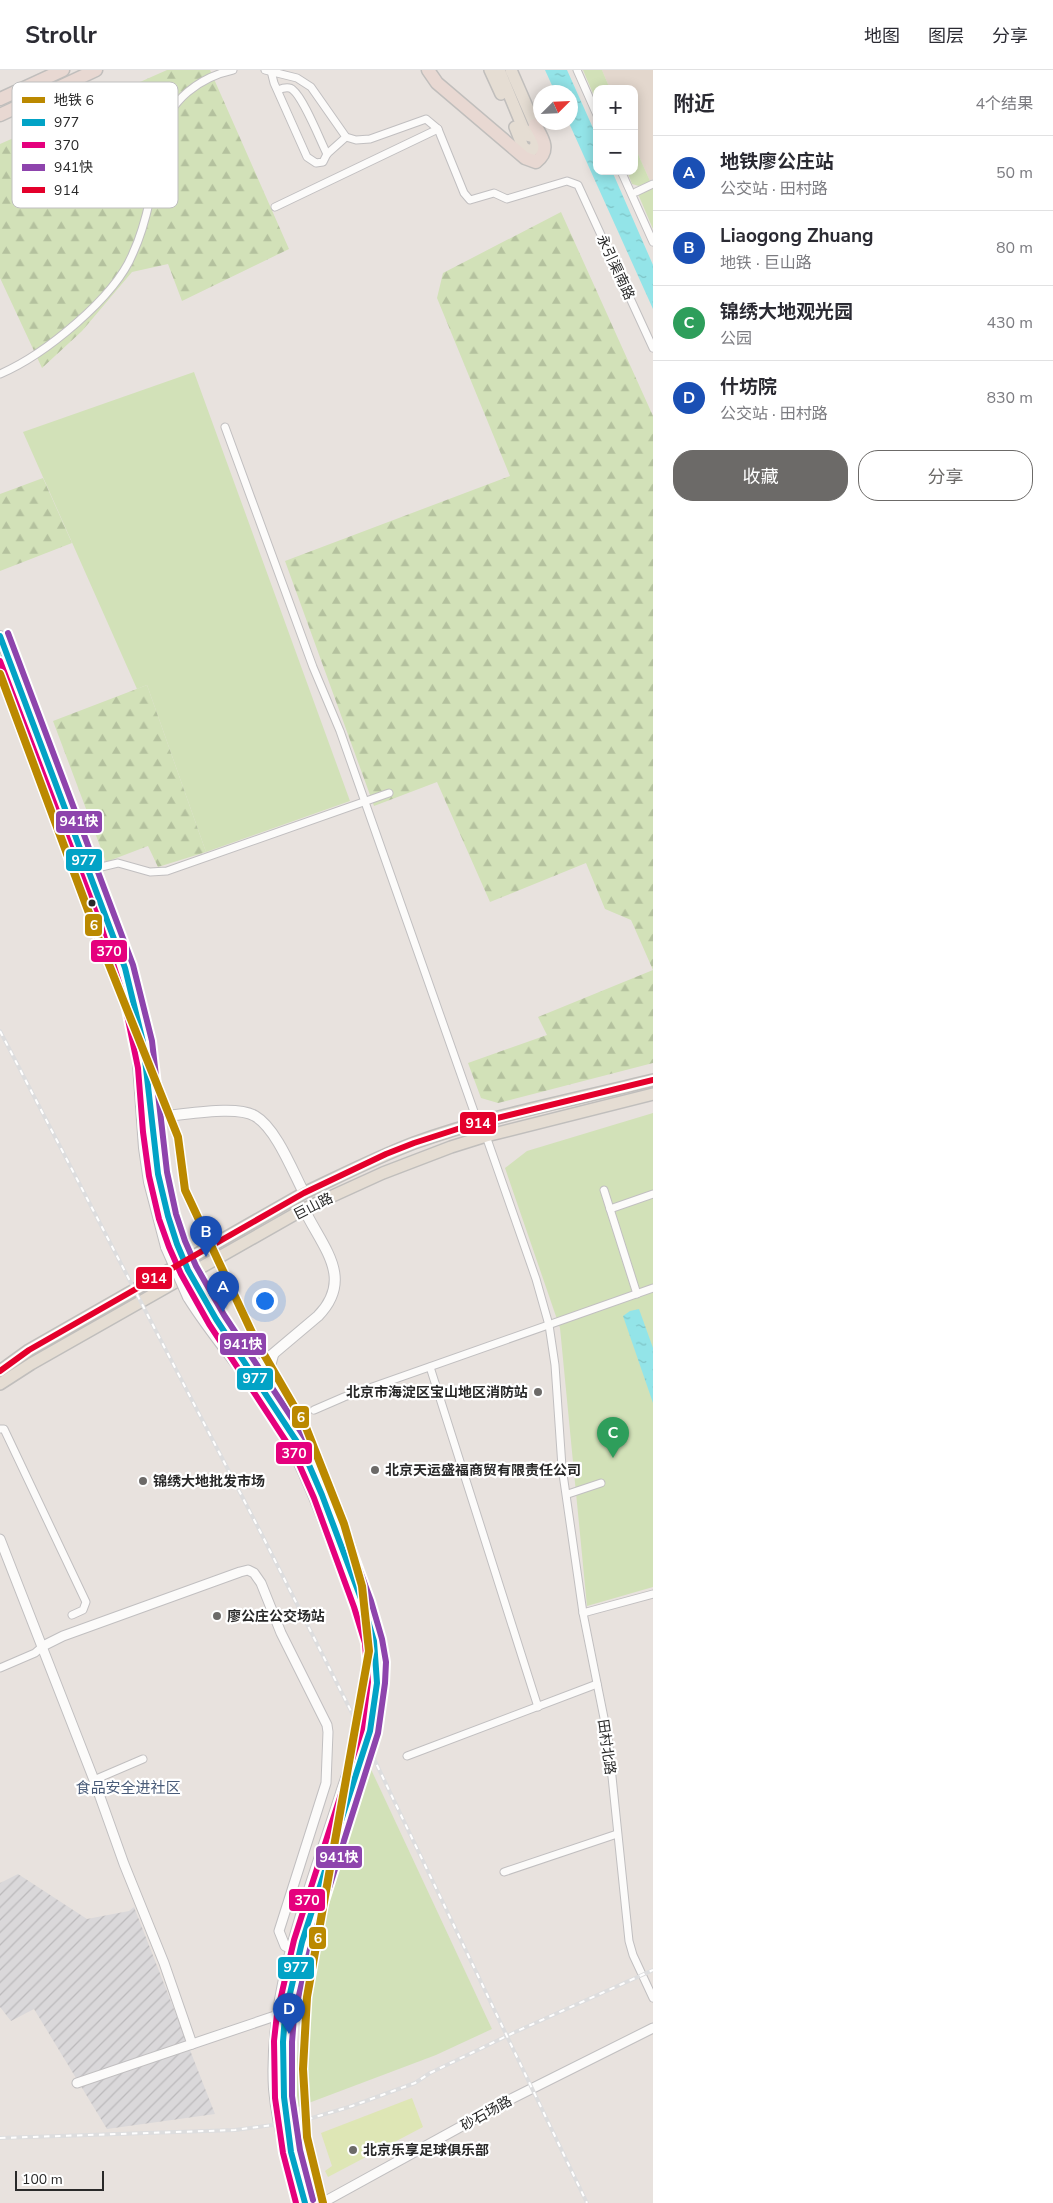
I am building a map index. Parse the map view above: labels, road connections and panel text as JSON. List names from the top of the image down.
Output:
{
  "streets": {
    "main road": ["巨山路"],
    "street": ["永引渠南路", "田村北路", "砂石场路"]
  },
  "crossings": [
    ["巨山路", "田村北路"]
  ],
  "districts": ["食品安全进社区"],
  "places": [
    "北京市海淀区宝山地区消防站",
    "北京天运盛福商贸有限责任公司",
    "锦绣大地批发市场",
    "廖公庄公交场站",
    "北京乐享足球俱乐部"
  ],
  "lines": [
    "transit line 941快",
    "transit line 977",
    "transit line 370",
    "metro line 6",
    "transit line 914"
  ],
  "legend": [
    "地铁 6",
    "977",
    "370",
    "941快",
    "914"
  ],
  "scale_bar": "100 m",
  "north": "top right",
  "page": {
    "header": "Strollr",
    "nav": ["地图", "图层", "分享"],
    "heading": ["附近", "4个结果"],
    "map_buttons": ["+", "−"],
    "list": [
      {
        "mark": "A",
        "name": "地铁廖公庄站",
        "note": "公交站 · 田村路",
        "value": "50 m"
      },
      {
        "mark": "B",
        "name": "Liaogong Zhuang",
        "note": "地铁 · 巨山路",
        "value": "80 m"
      },
      {
        "mark": "C",
        "name": "锦绣大地观光园",
        "note": "公园",
        "value": "430 m"
      },
      {
        "mark": "D",
        "name": "什坊院",
        "note": "公交站 · 田村路",
        "value": "830 m"
      }
    ],
    "buttons": ["收藏", "分享"],
    "pins": [
      "B",
      "A",
      "C",
      "D"
    ],
    "scale": "100 m"
  }
}
